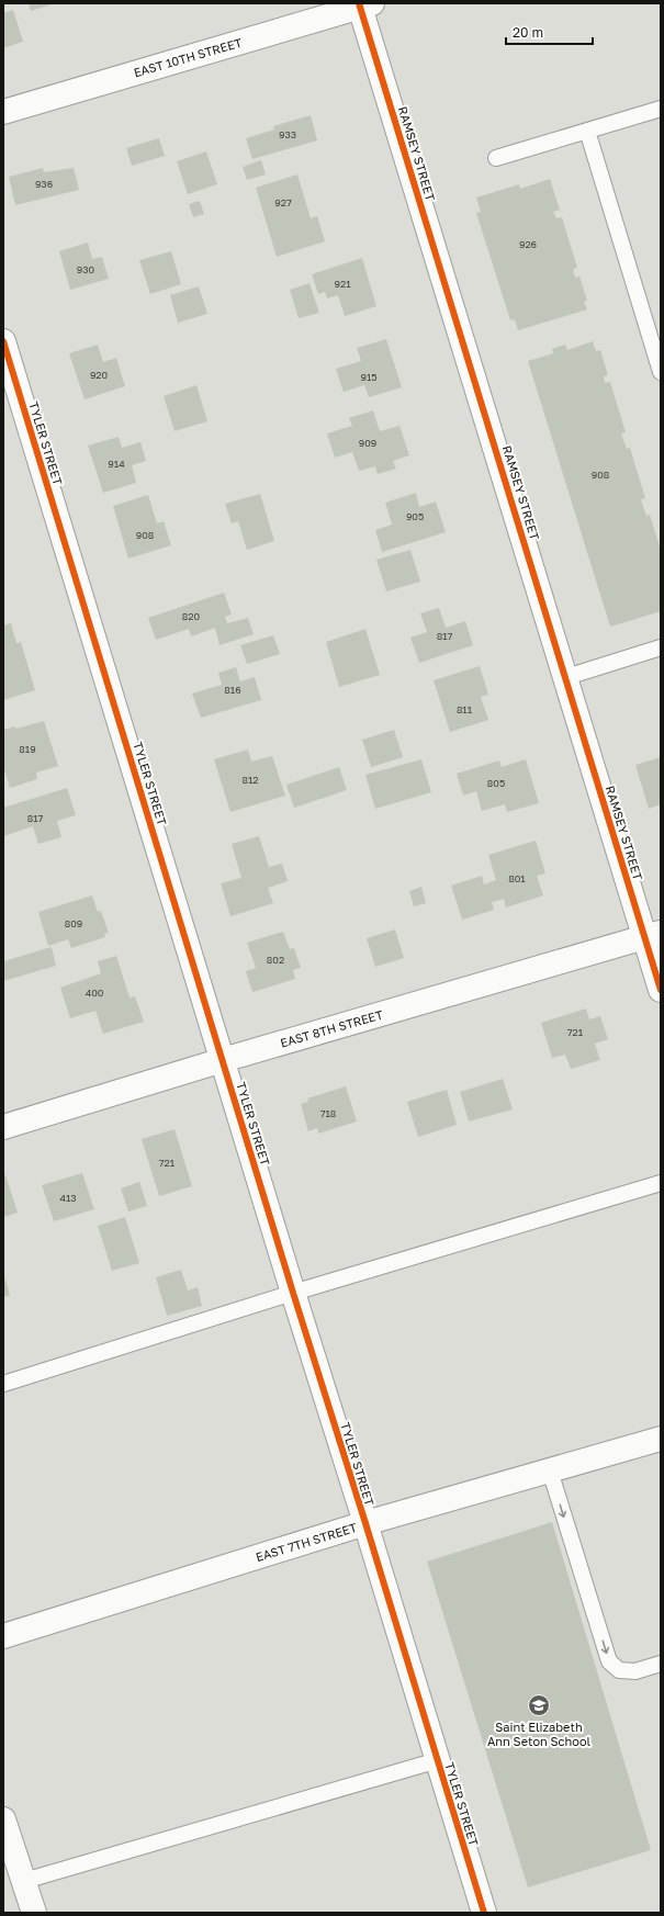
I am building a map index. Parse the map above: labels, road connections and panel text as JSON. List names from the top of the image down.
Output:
{
  "streets": {
    "street": [
      "EAST 10TH STREET",
      "RAMSEY STREET",
      "TYLER STREET",
      "EAST 8TH STREET",
      "EAST 7TH STREET"
    ]
  },
  "crossings": [
    ["EAST 10TH STREET", "RAMSEY STREET"],
    ["RAMSEY STREET", "EAST 8TH STREET"],
    ["TYLER STREET", "EAST 8TH STREET"],
    ["TYLER STREET", "EAST 7TH STREET"]
  ],
  "places": {
    "school or university": ["Saint Elizabeth Ann Seton School"]
  },
  "house_numbers": [
    "933",
    "936",
    "927",
    "926",
    "930",
    "921",
    "920",
    "915",
    "909",
    "914",
    "908",
    "905",
    "908",
    "820",
    "817",
    "816",
    "811",
    "819",
    "812",
    "805",
    "817",
    "801",
    "809",
    "802",
    "400",
    "721",
    "718",
    "721",
    "413"
  ],
  "scale_bar": "20 m"
}
